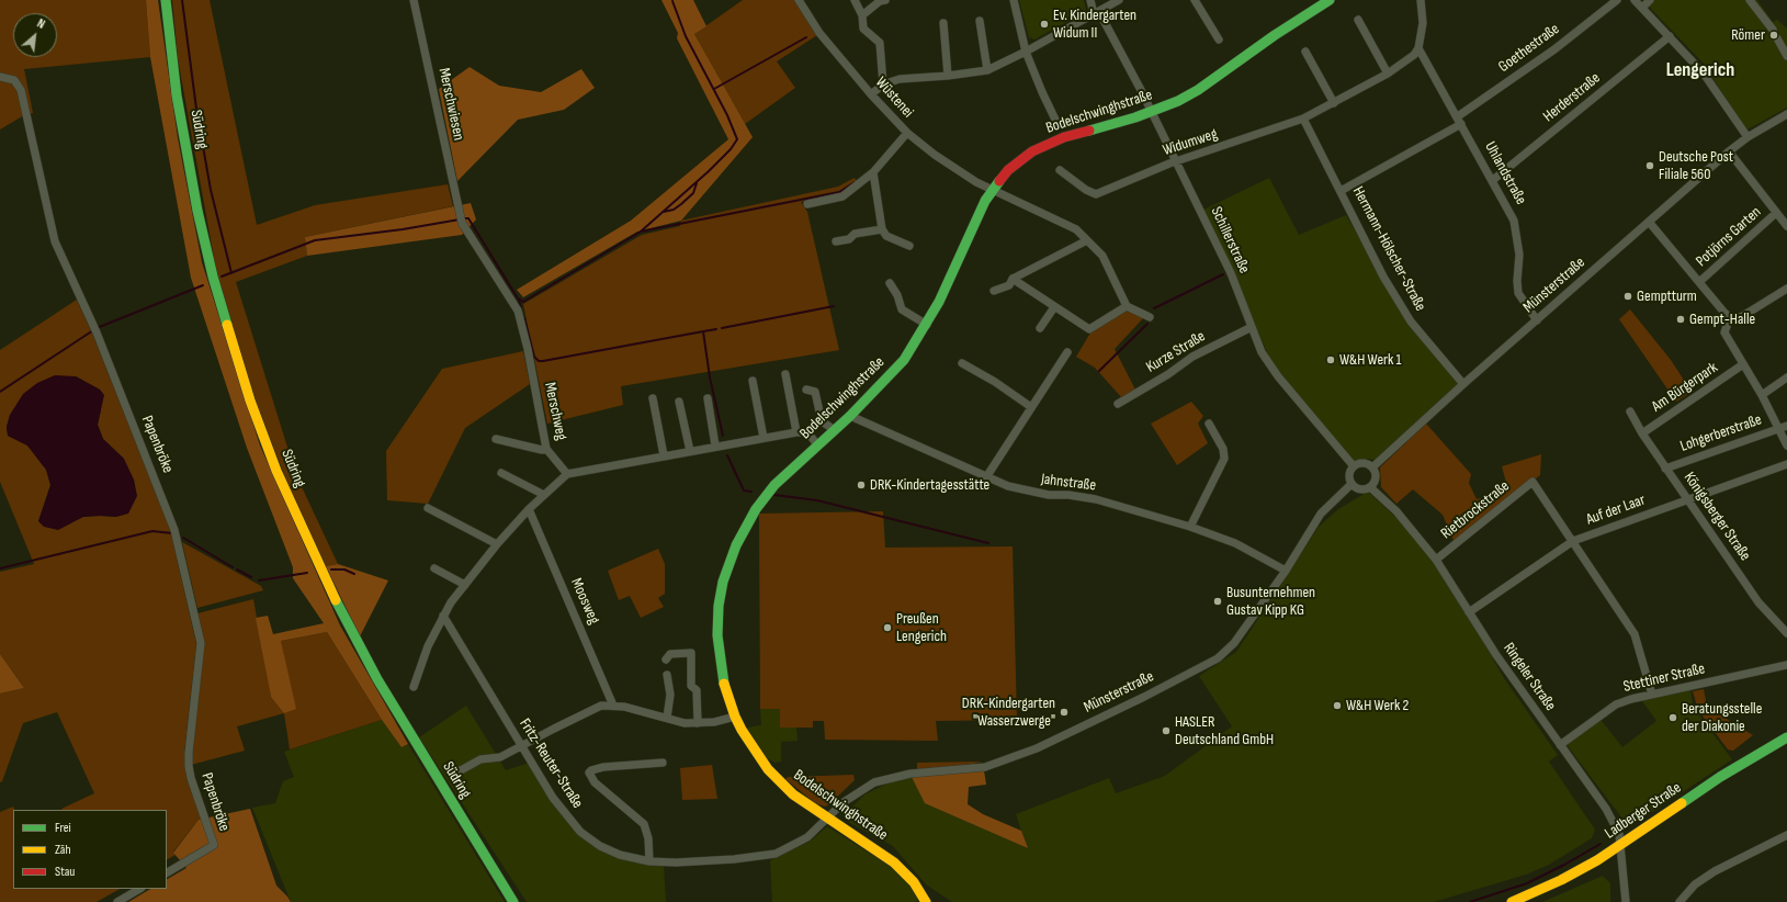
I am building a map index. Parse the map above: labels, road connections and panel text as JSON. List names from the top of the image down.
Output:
{
  "streets": {
    "main road": ["Bodelschwinghstraße", "Südring", "Ladberger Straße"],
    "street": [
      "Goethestraße",
      "Wüstenei",
      "Herderstraße",
      "Merschwiesen",
      "Widumweg",
      "Uhlandstraße",
      "Potjörns Garten",
      "Schillerstraße",
      "Hermann-Hölscher-Straße",
      "Münsterstraße",
      "Kurze Straße",
      "Am Bürgerpark",
      "Merschweg",
      "Lohgerberstraße",
      "Papenbröke",
      "Jahnstraße",
      "Rietbrockstraße",
      "Auf der Laar",
      "Königsberger Straße",
      "Moosweg",
      "Ringeler Straße",
      "Stettiner Straße",
      "Fritz-Reuter-Straße"
    ]
  },
  "crossings": [
    ["Goethestraße", "Uhlandstraße"],
    ["Wüstenei", "Bodelschwinghstraße"],
    ["Herderstraße", "Uhlandstraße"],
    ["Merschwiesen", "Merschweg"],
    ["Bodelschwinghstraße", "Schillerstraße"],
    ["Bodelschwinghstraße", "Münsterstraße"],
    ["Bodelschwinghstraße", "Jahnstraße"],
    ["Bodelschwinghstraße", "Fritz-Reuter-Straße"],
    ["Widumweg", "Uhlandstraße"],
    ["Widumweg", "Schillerstraße"],
    ["Widumweg", "Hermann-Hölscher-Straße"],
    ["Uhlandstraße", "Münsterstraße"],
    ["Schillerstraße", "Münsterstraße"],
    ["Schillerstraße", "Kurze Straße"],
    ["Schillerstraße", "Ringeler Straße"],
    ["Hermann-Hölscher-Straße", "Münsterstraße"],
    ["Münsterstraße", "Jahnstraße"],
    ["Münsterstraße", "Ringeler Straße"],
    ["Münsterstraße", "Fritz-Reuter-Straße"],
    ["Am Bürgerpark", "Königsberger Straße"],
    ["Lohgerberstraße", "Königsberger Straße"],
    ["Rietbrockstraße", "Auf der Laar"],
    ["Rietbrockstraße", "Ringeler Straße"],
    ["Auf der Laar", "Königsberger Straße"],
    ["Auf der Laar", "Ringeler Straße"],
    ["Ringeler Straße", "Stettiner Straße"],
    ["Ringeler Straße", "Ladberger Straße"]
  ],
  "districts": ["Lengerich"],
  "places": [
    "Ev. Kindergarten Widum II",
    "Römer",
    "Deutsche Post Filiale 560",
    "Gemptturm",
    "Gempt-Halle",
    "W&H Werk 1",
    "DRK-Kindertagesstätte",
    "Busunternehmen Gustav Kipp KG",
    "Preußen Lengerich",
    "W&H Werk 2",
    "DRK-Kindergarten \"Wasserzwerge\"",
    "Beratungsstelle der Diakonie",
    "HASLER Deutschland GmbH"
  ],
  "legend": ["Frei", "Zäh", "Stau"],
  "north": "top right"
}
